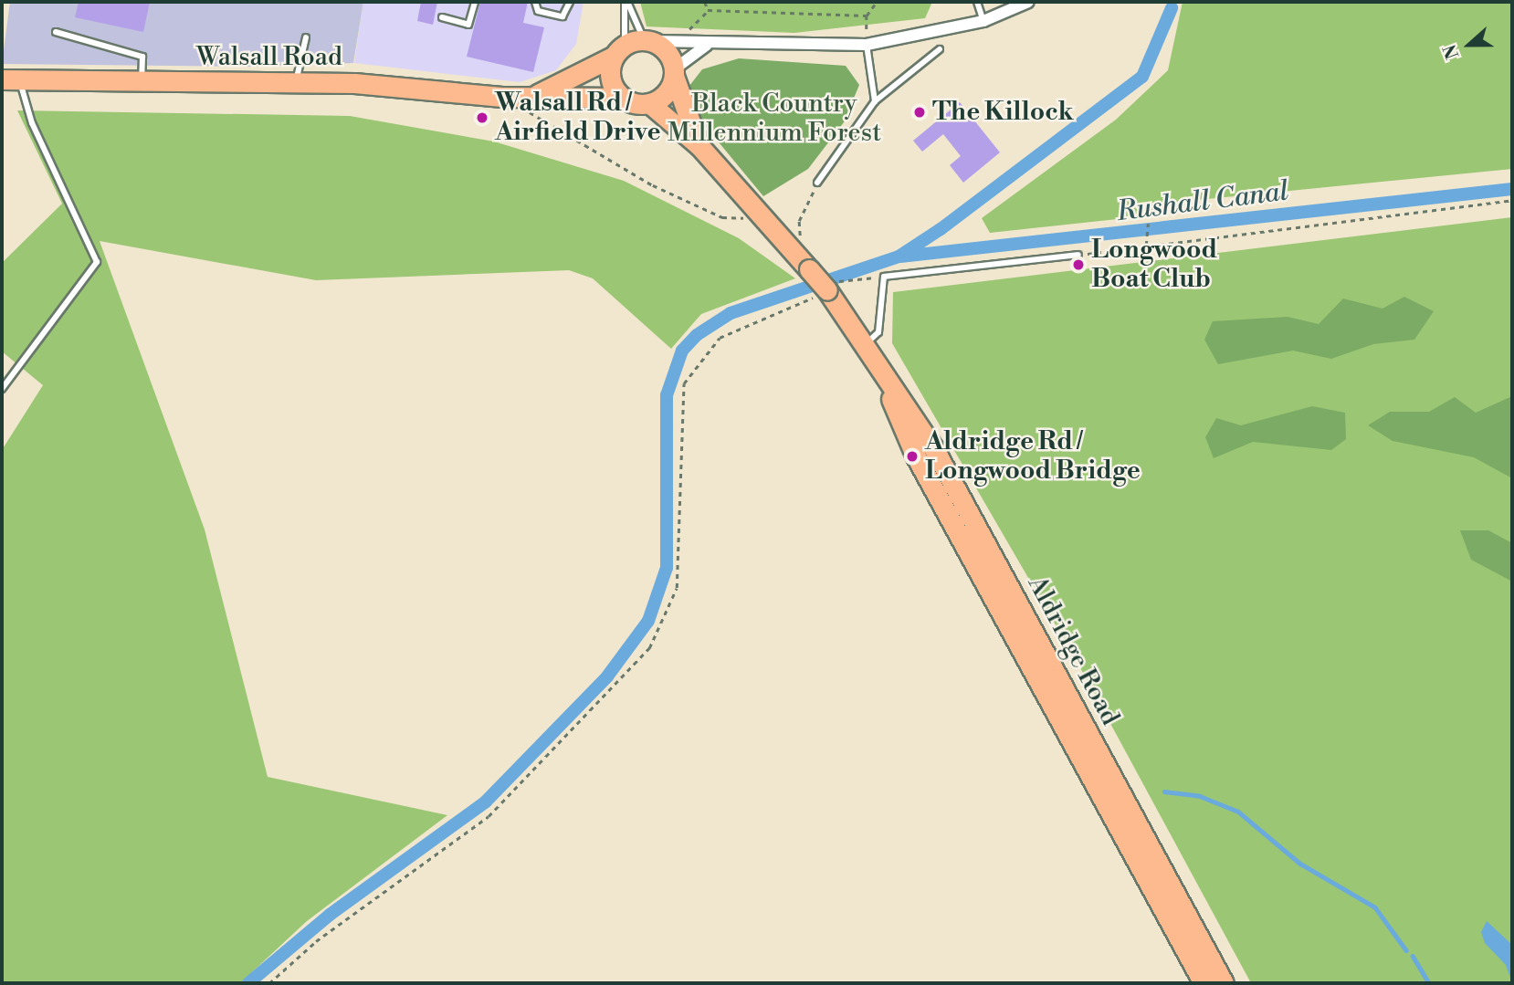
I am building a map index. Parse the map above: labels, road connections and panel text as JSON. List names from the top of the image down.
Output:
{
  "streets": {
    "main road": ["Walsall Road", "Aldridge Road"]
  },
  "crossings": [
    ["Walsall Road", "Aldridge Road"]
  ],
  "water": ["Rushall Canal"],
  "parks": ["Black Country Millennium Forest"],
  "places": [
    "The Killock",
    "Walsall Rd / Airfield Drive",
    "Longwood Boat Club",
    "Aldridge Rd / Longwood Bridge"
  ],
  "north": "left"
}
